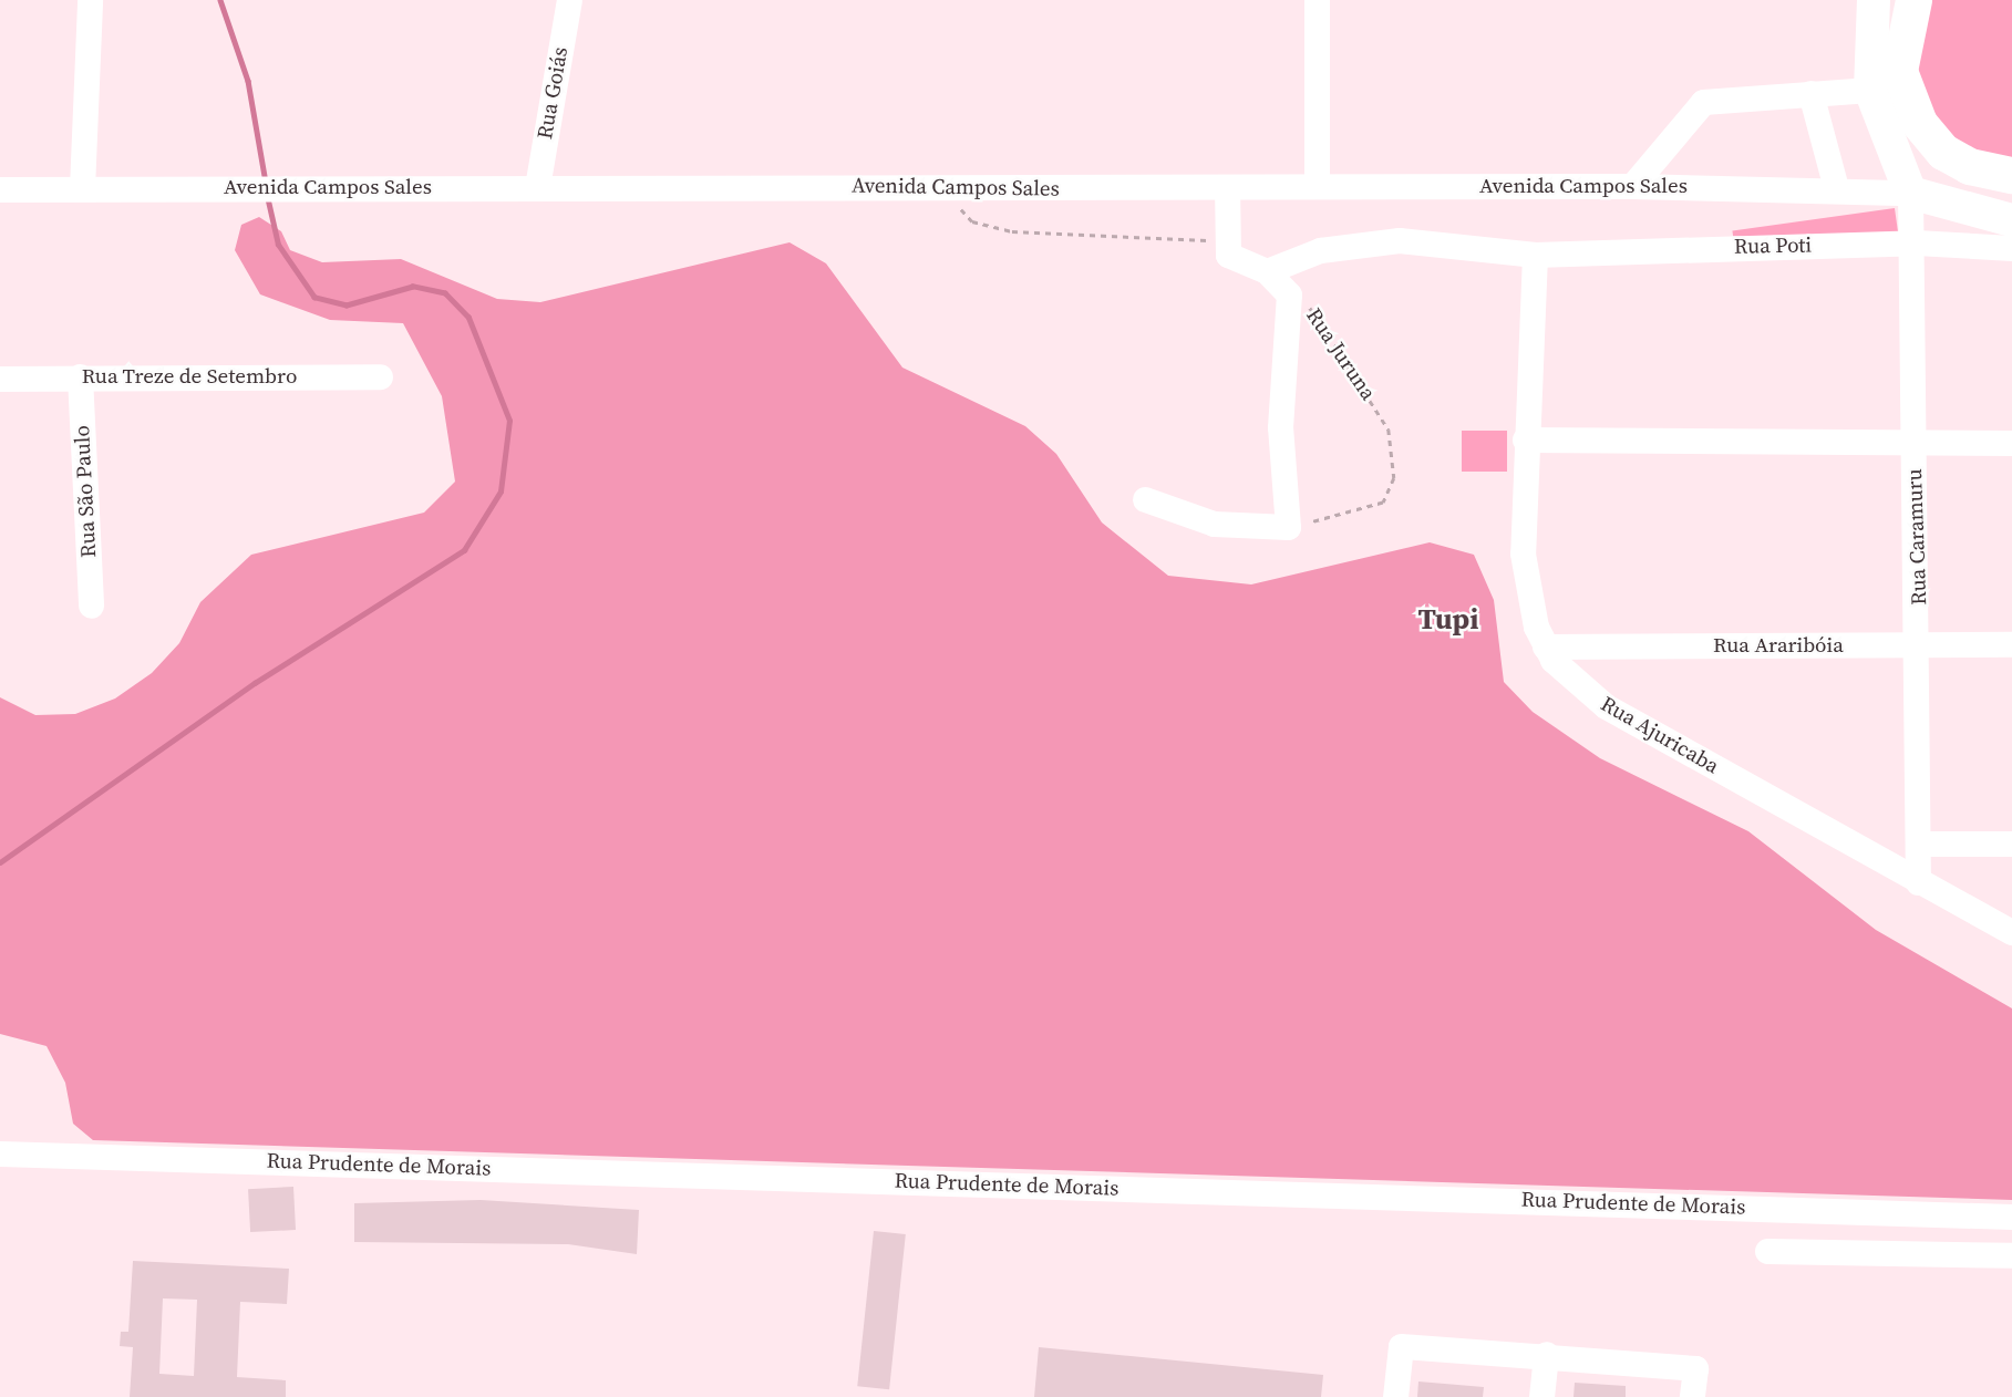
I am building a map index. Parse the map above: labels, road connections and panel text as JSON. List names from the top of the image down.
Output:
{
  "streets": {
    "street": [
      "Rua Goiás",
      "Avenida Campos Sales",
      "Rua Poti",
      "Rua Treze de Setembro",
      "Rua São Paulo",
      "Rua Caramuru",
      "Rua Araribóia",
      "Rua Ajuricaba",
      "Rua Prudente de Morais"
    ],
    "path": ["Rua Juruna"]
  },
  "crossings": [
    ["Rua Goiás", "Avenida Campos Sales"],
    ["Avenida Campos Sales", "Rua Caramuru"],
    ["Rua Poti", "Rua Caramuru"],
    ["Rua Poti", "Rua Ajuricaba"],
    ["Rua Treze de Setembro", "Rua São Paulo"],
    ["Rua Caramuru", "Rua Araribóia"],
    ["Rua Caramuru", "Rua Ajuricaba"],
    ["Rua Araribóia", "Rua Ajuricaba"]
  ],
  "districts": ["Tupi"]
}
